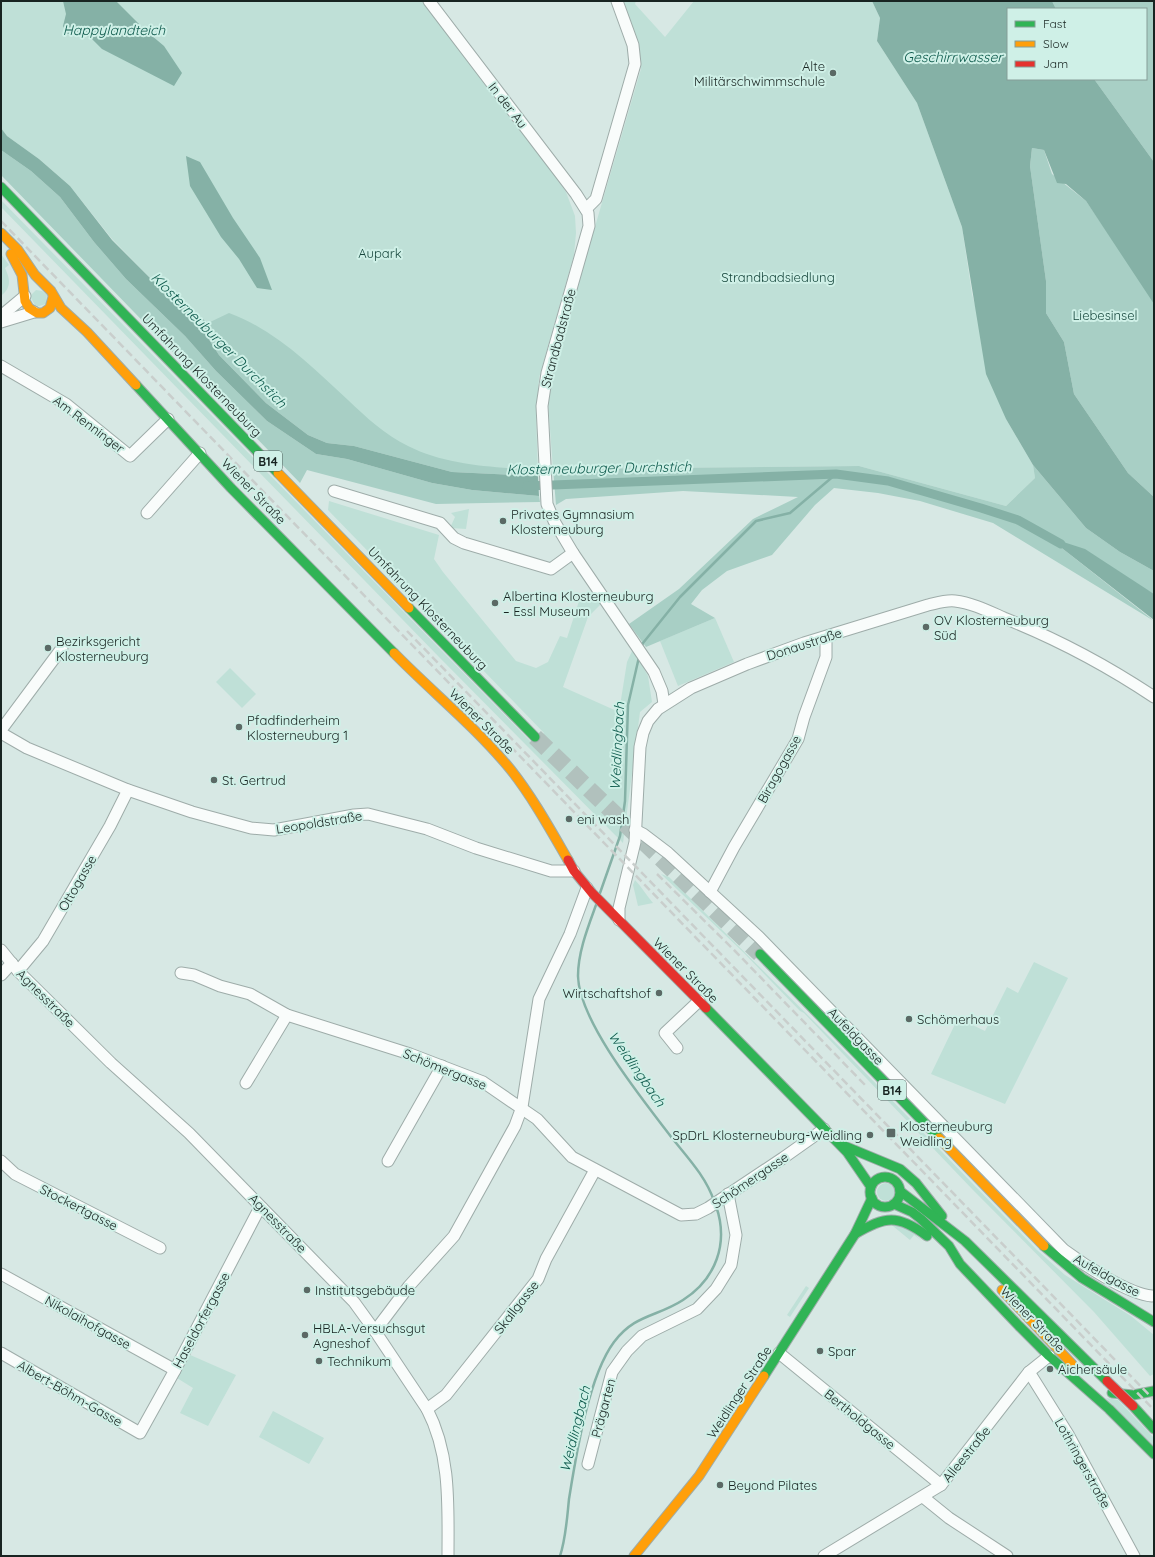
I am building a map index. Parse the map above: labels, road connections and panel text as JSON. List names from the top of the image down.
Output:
{
  "streets": {
    "main road": [
      "Umfahrung Klosterneuburg",
      "B14",
      "Wiener Straße",
      "Weidlinger Straße"
    ],
    "street": [
      "In der Au",
      "Strandbadstraße",
      "Am Renninger",
      "Donaustraße",
      "Biragogasse",
      "Leopoldstraße",
      "Ottogasse",
      "Agnesstraße",
      "Aufeldgasse",
      "Schömergasse",
      "Stockertgasse",
      "Skallgasse",
      "Haseldorfergasse",
      "Nikolaihofgasse",
      "Albert-Böhm-Gasse",
      "Prägarten",
      "Bertholdgasse",
      "Alleestraße",
      "Lothringerstraße"
    ]
  },
  "crossings": [
    ["In der Au", "Strandbadstraße"],
    ["Strandbadstraße", "Donaustraße"],
    ["Am Renninger", "Wiener Straße"],
    ["Wiener Straße", "Donaustraße"],
    ["Wiener Straße", "Leopoldstraße"],
    ["Wiener Straße", "Schömergasse"],
    ["Wiener Straße", "Weidlinger Straße"],
    ["Wiener Straße", "Alleestraße"],
    ["Donaustraße", "Biragogasse"],
    ["Donaustraße", "Aufeldgasse"],
    ["Biragogasse", "Aufeldgasse"],
    ["Leopoldstraße", "Ottogasse"],
    ["Ottogasse", "Agnesstraße"],
    ["Agnesstraße", "Skallgasse"],
    ["Agnesstraße", "Haseldorfergasse"],
    ["Schömergasse", "Skallgasse"],
    ["Schömergasse", "Prägarten"],
    ["Haseldorfergasse", "Nikolaihofgasse"],
    ["Haseldorfergasse", "Albert-Böhm-Gasse"],
    ["Weidlinger Straße", "Bertholdgasse"],
    ["Bertholdgasse", "Alleestraße"],
    ["Alleestraße", "Lothringerstraße"]
  ],
  "water": [
    "Happylandteich",
    "Geschirrwasser",
    "Klosterneuburger Durchstich",
    "Weidlingbach"
  ],
  "parks": ["Aupark", "Strandbadsiedlung", "Liebesinsel"],
  "places": {
    "other": [
      "Alte Militärschwimmschule",
      "Privates Gymnasium Klosterneuburg",
      "Albertina Klosterneuburg – Essl Museum",
      "OV Klosterneuburg Süd",
      "Bezirksgericht Klosterneuburg",
      "Pfadfinderheim Klosterneuburg 1",
      "St. Gertrud",
      "eni wash",
      "Wirtschaftshof",
      "Schömerhaus",
      "SpDrL Klosterneuburg-Weidling",
      "Institutsgebäude",
      "HBLA-Versuchsgut Agneshof",
      "Spar",
      "Technikum",
      "Aichersäule",
      "Beyond Pilates"
    ],
    "transit": ["Klosterneuburg Weidling"]
  },
  "legend": ["Fast", "Slow", "Jam"]
}
